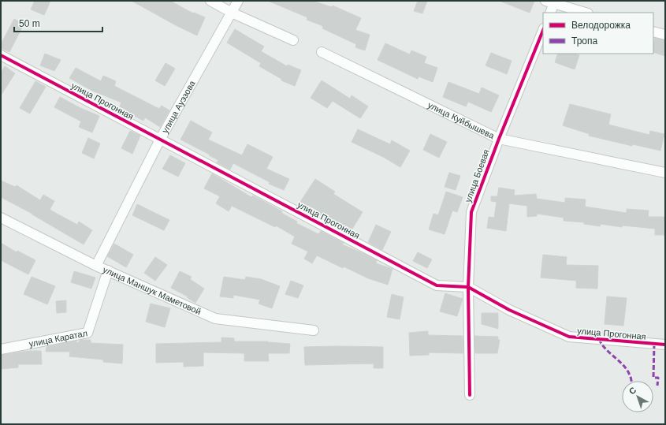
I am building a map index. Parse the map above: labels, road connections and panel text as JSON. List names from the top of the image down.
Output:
{
  "streets": {
    "street": [
      "улица Прогонная",
      "улица Ауэзова",
      "улица Куйбышева",
      "улица Боевая",
      "улица Маншук Маметовой",
      "улица Каратал"
    ]
  },
  "crossings": [
    ["улица Прогонная", "улица Ауэзова"],
    ["улица Прогонная", "улица Боевая"],
    ["улица Ауэзова", "улица Маншук Маметовой"],
    ["улица Куйбышева", "улица Боевая"],
    ["улица Маншук Маметовой", "улица Каратал"]
  ],
  "legend": ["Велодорожка", "Тропа"],
  "scale_bar": "50 m",
  "north": "top left"
}
